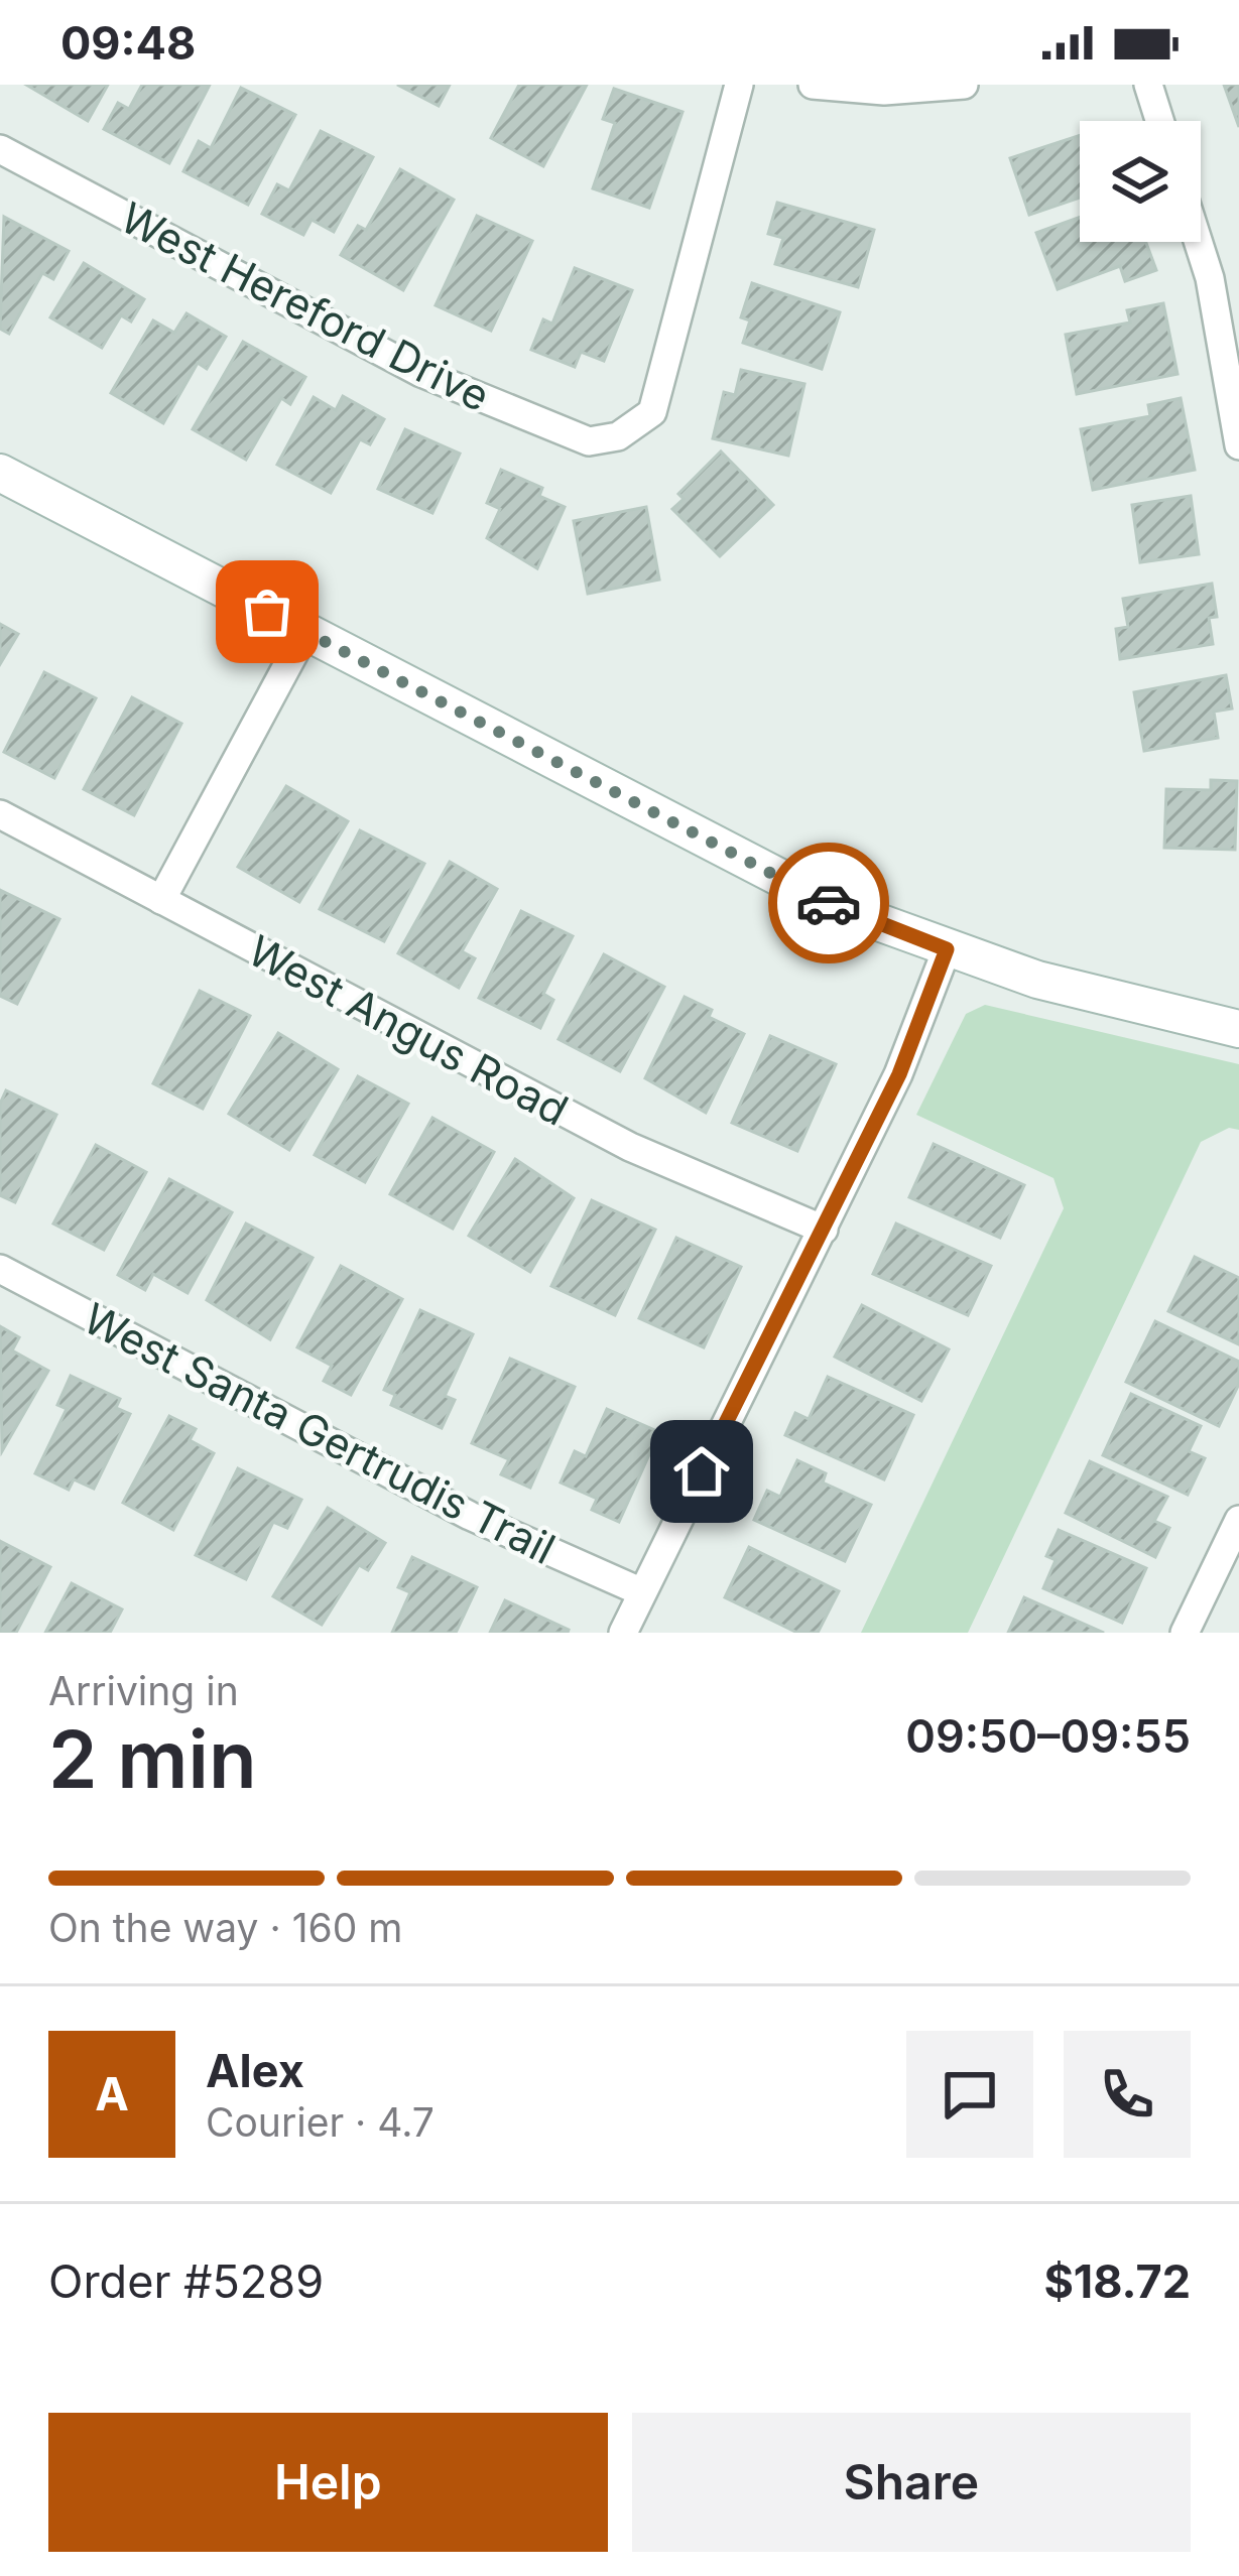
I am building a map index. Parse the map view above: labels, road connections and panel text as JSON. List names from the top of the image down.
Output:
{
  "streets": {
    "street": ["West Hereford Drive", "West Angus Road", "West Santa Gertrudis Trail"]
  },
  "page": {
    "status": "09:48",
    "heading": ["2 min", "Arriving in", "09:50–09:55"],
    "panel": [
      "Alex",
      "Courier · 4.7",
      "Order #5289",
      "$18.72"
    ],
    "bar": "On the way · 160 m",
    "round": "A",
    "buttons": ["Help", "Share"]
  }
}
